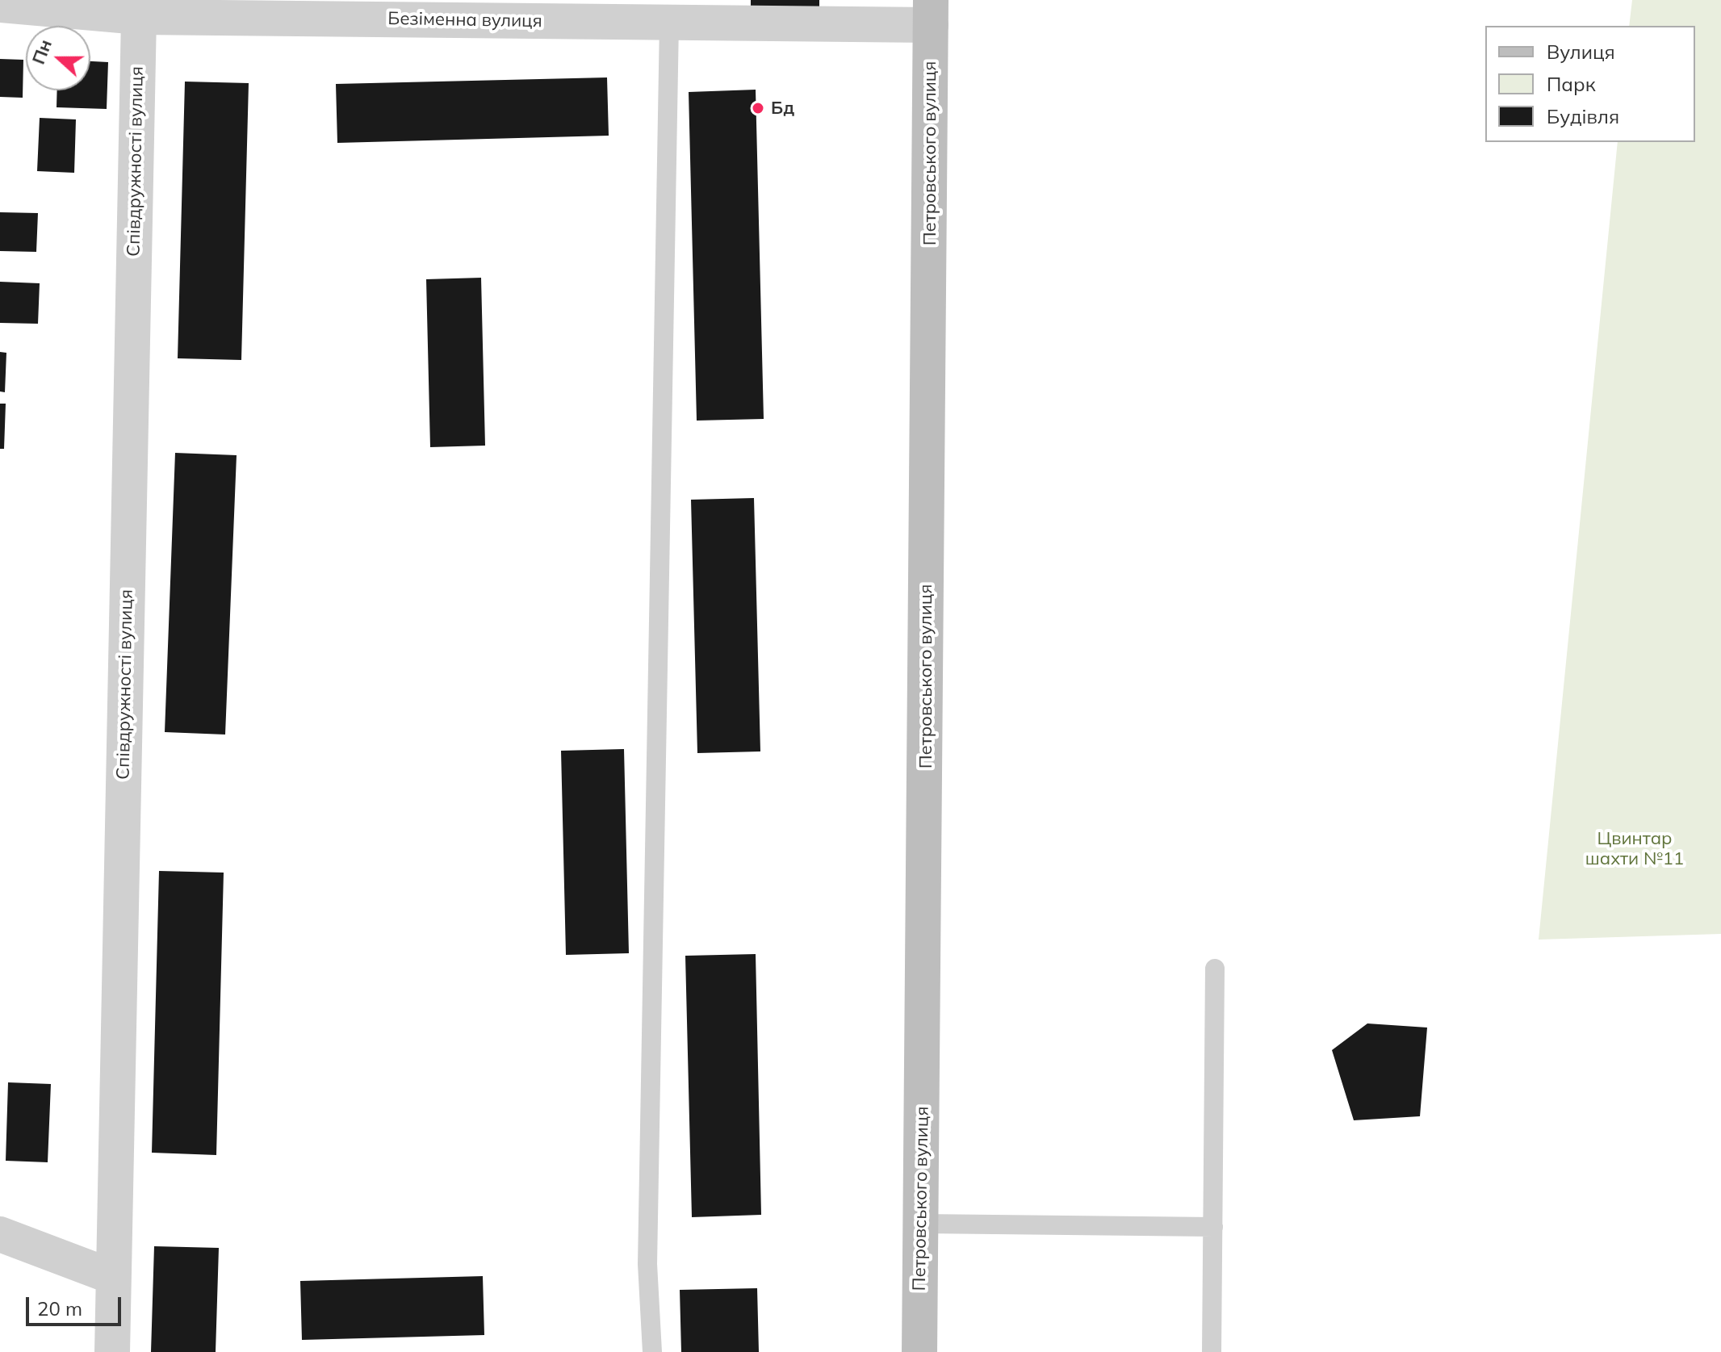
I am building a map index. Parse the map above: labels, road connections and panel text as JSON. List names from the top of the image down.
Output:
{
  "streets": {
    "main road": ["Петровського вулиця"],
    "street": ["Безіменна вулиця", "Співдружності вулиця"]
  },
  "crossings": [
    ["Безіменна вулиця", "Петровського вулиця"],
    ["Безіменна вулиця", "Співдружності вулиця"]
  ],
  "parks": ["Цвинтар шахти №11"],
  "places": ["Бд"],
  "legend": ["Вулиця", "Парк", "Будівля"],
  "scale_bar": "20 m",
  "north": "left"
}
